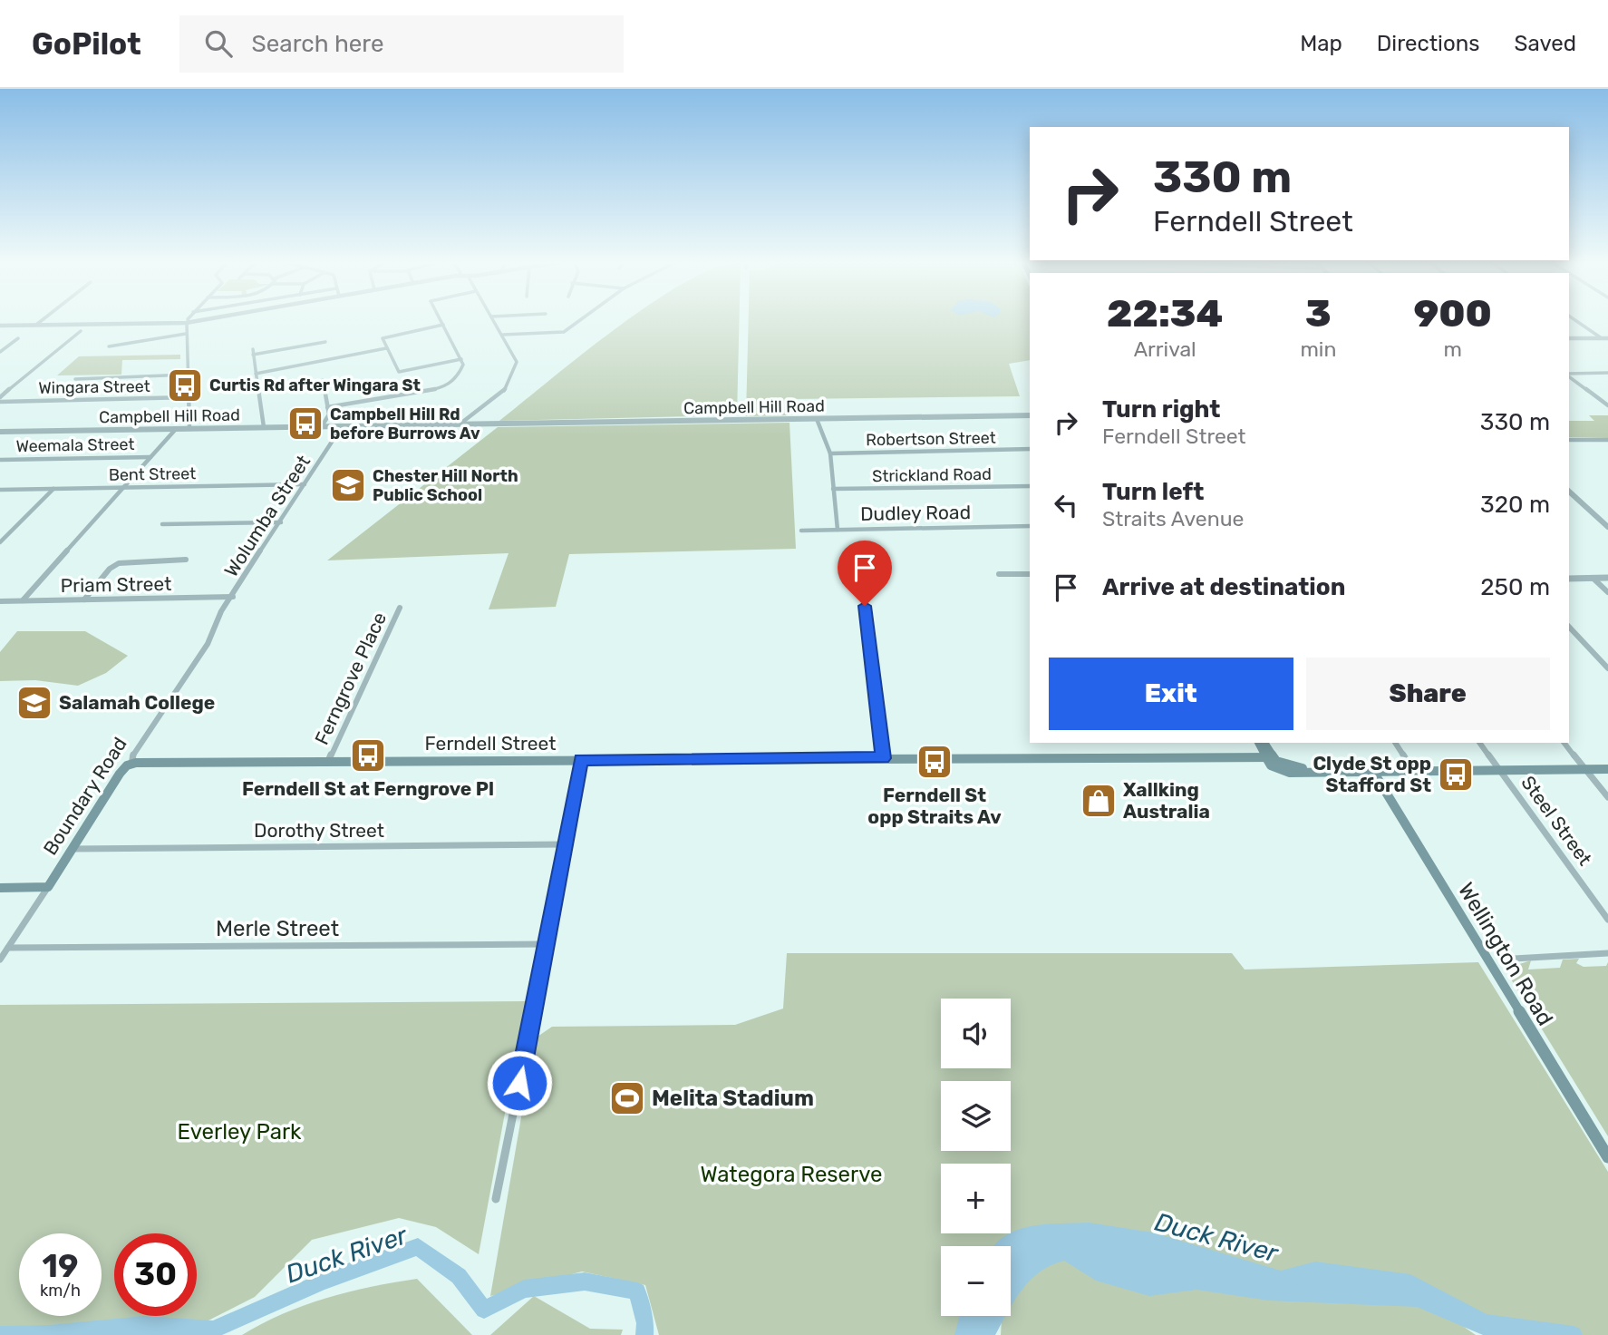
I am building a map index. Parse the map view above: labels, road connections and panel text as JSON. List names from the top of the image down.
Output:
{
  "streets": {
    "main road": ["Ferndell Street", "Boundary Road", "Wellington Road"],
    "street": [
      "Wingara Street",
      "Campbell Hill Road",
      "Robertson Street",
      "Weemala Street",
      "Bent Street",
      "Strickland Road",
      "Dudley Road",
      "Wolumba Street",
      "Priam Street",
      "Ferngrove Place",
      "Steel Street",
      "Dorothy Street",
      "Merle Street"
    ]
  },
  "crossings": [
    ["Campbell Hill Road", "Wolumba Street"],
    ["Bent Street", "Wolumba Street"],
    ["Wolumba Street", "Priam Street"],
    ["Wolumba Street", "Boundary Road"],
    ["Ferngrove Place", "Ferndell Street"],
    ["Ferndell Street", "Boundary Road"],
    ["Boundary Road", "Dorothy Street"],
    ["Boundary Road", "Merle Street"]
  ],
  "water": ["Duck River"],
  "parks": ["Everley Park", "Wategora Reserve"],
  "places": {
    "bus stop": [
      "Curtis Rd after Wingara St",
      "Campbell Hill Rd before Burrows Av",
      "Ferndell St at Ferngrove Pl",
      "Ferndell St opp Straits Av",
      "Clyde St opp Stafford St"
    ],
    "school or university": ["Chester Hill North Public School", "Salamah College"],
    "shop": ["Xallking Australia"],
    "sports": ["Melita Stadium"]
  },
  "page": {
    "header": "GoPilot",
    "search": "Search here",
    "nav": ["Map", "Directions", "Saved"],
    "turn": ["330 m", "Ferndell Street"],
    "eta": [
      "22:34",
      "Arrival",
      "3",
      "min",
      "900",
      "m"
    ],
    "list": [
      {
        "name": "Turn right",
        "note": "Ferndell Street",
        "value": "330 m"
      },
      {
        "name": "Turn left",
        "note": "Straits Avenue",
        "value": "320 m"
      },
      {
        "name": "Arrive at destination",
        "value": "250 m"
      }
    ],
    "buttons": ["Exit", "Share"],
    "map_buttons": ["+", "−"],
    "speed": "19 km/h",
    "limit": "30"
  }
}
